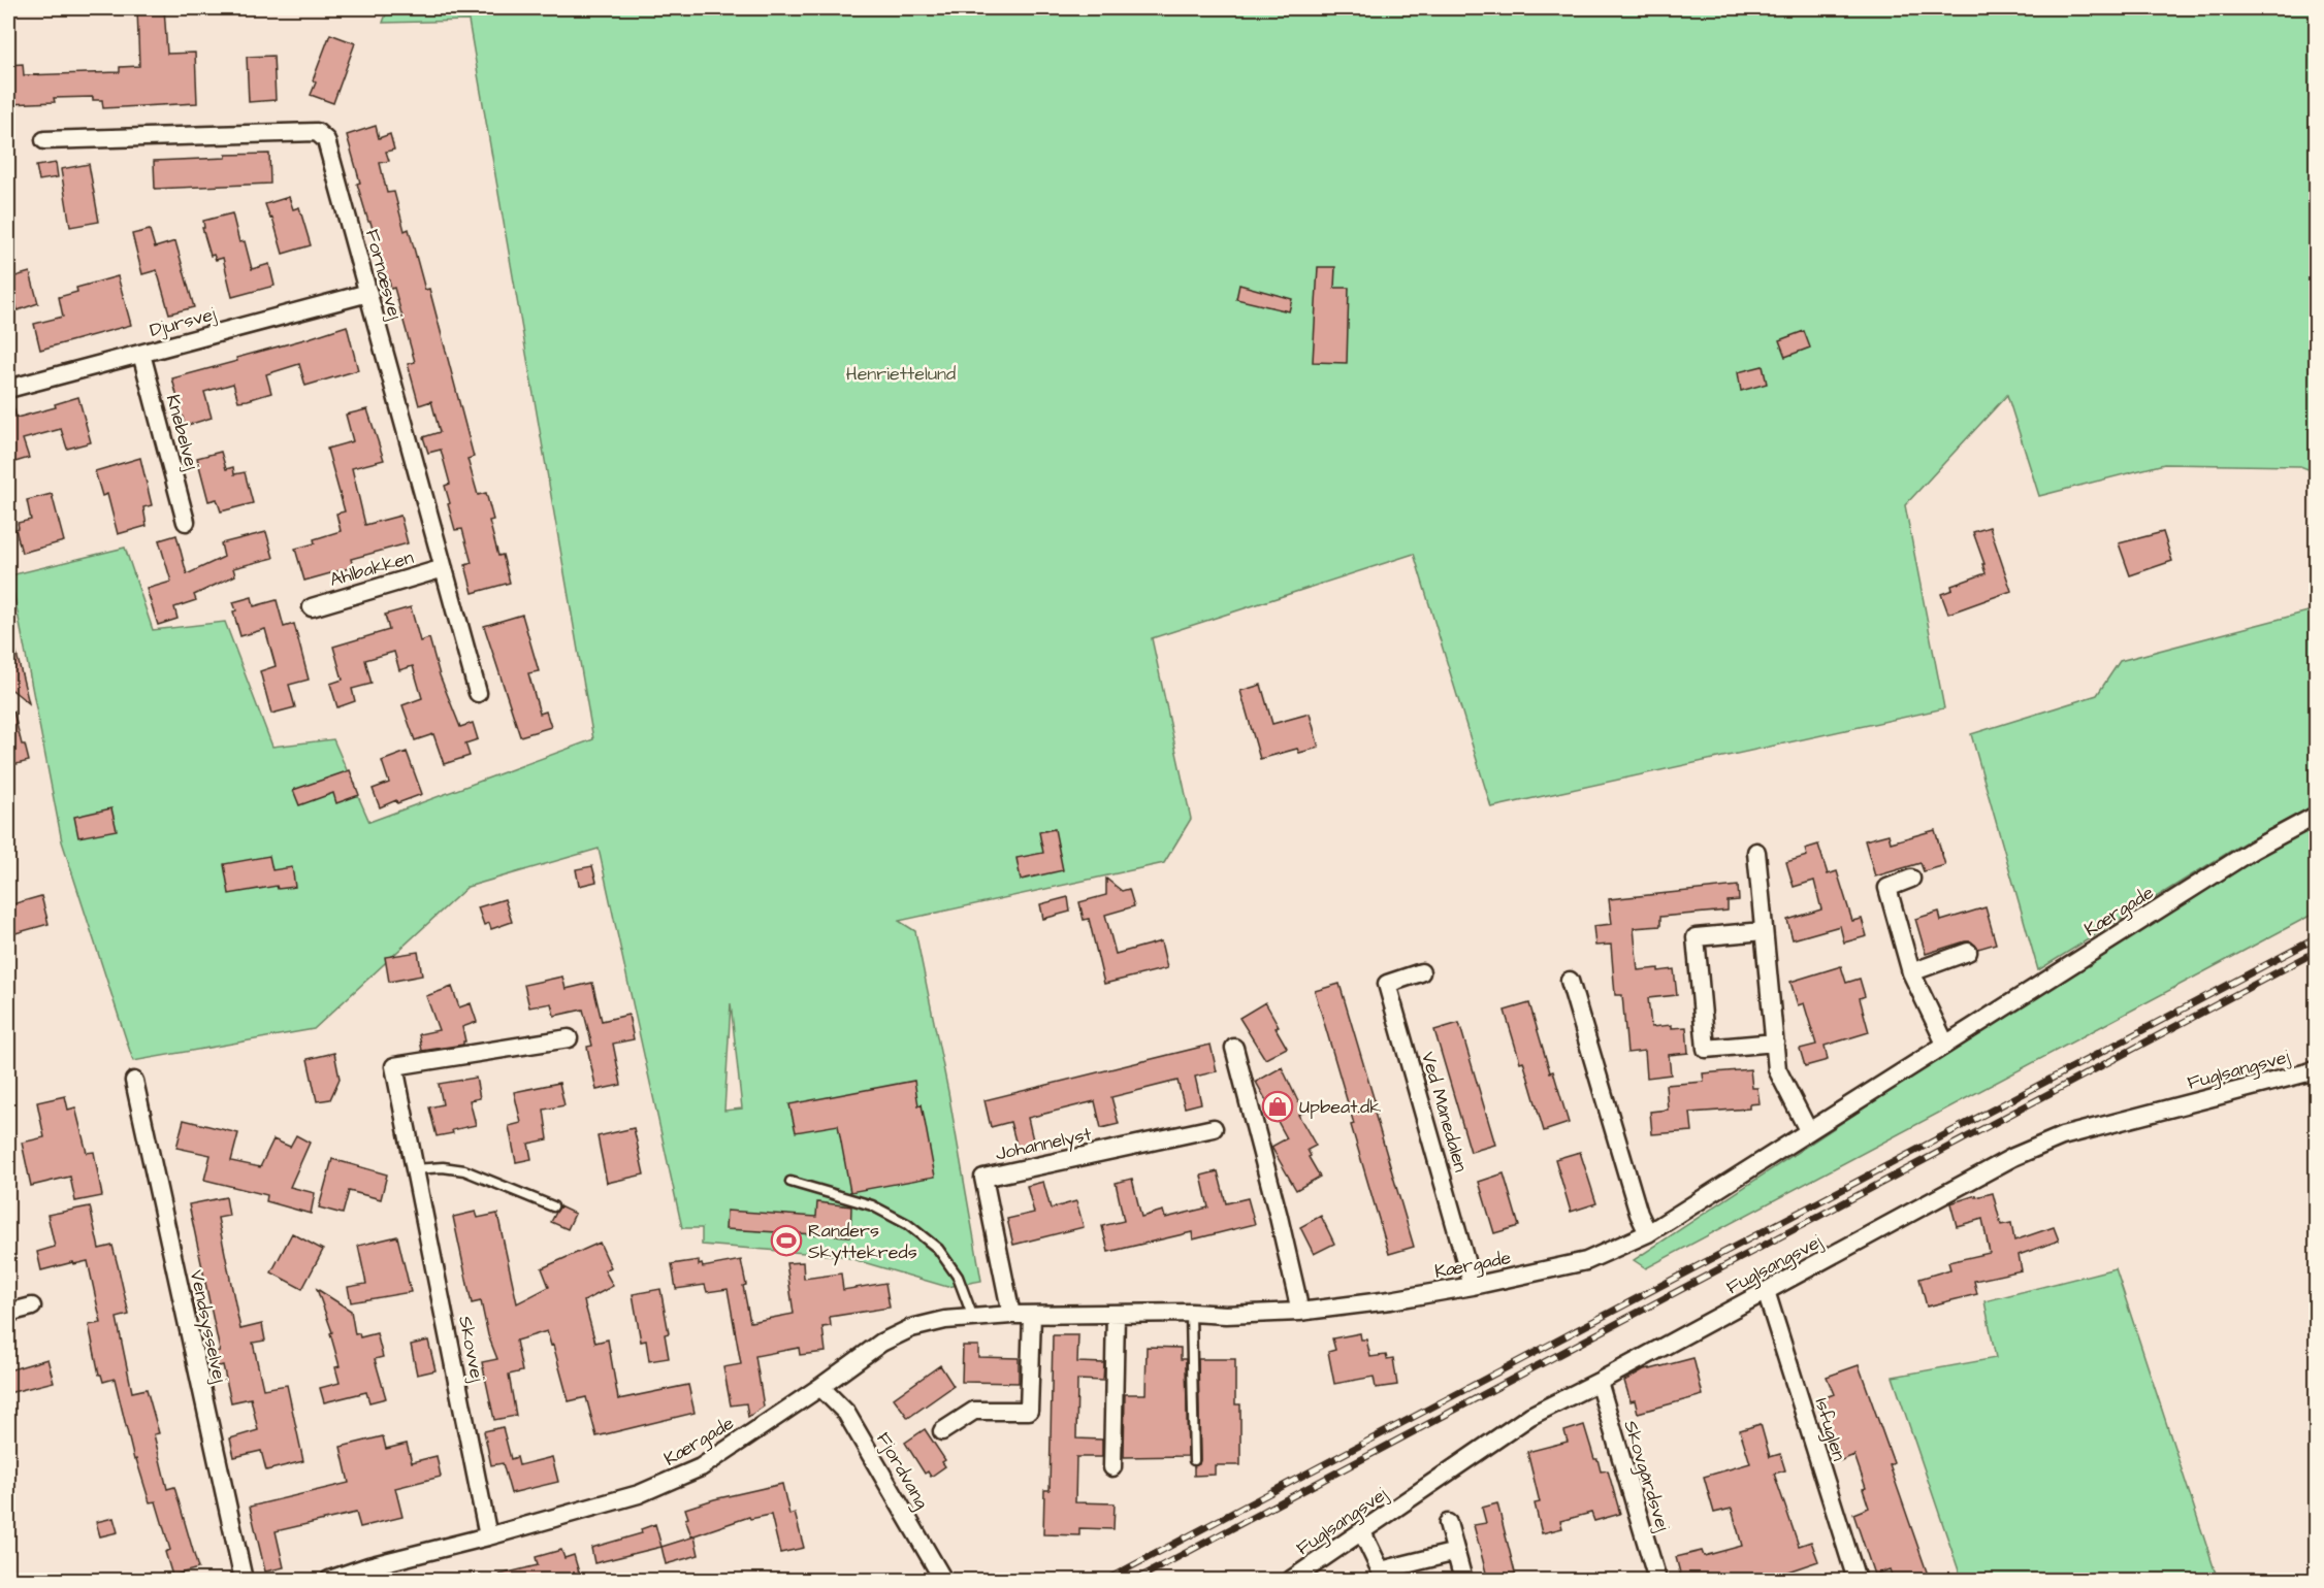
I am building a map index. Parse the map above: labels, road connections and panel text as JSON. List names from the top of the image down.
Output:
{
  "streets": {
    "street": [
      "Fornæsvej",
      "Djursvej",
      "Knebelvej",
      "Ahlbakken",
      "Kærgade",
      "Fuglsangsvej",
      "Ved Månedalen",
      "Johannelyst",
      "Vendsysselvej",
      "Skovvej",
      "Isfuglen",
      "Fjordvang",
      "Skovgårdsvej"
    ]
  },
  "crossings": [
    ["Fornæsvej", "Djursvej"],
    ["Fornæsvej", "Ahlbakken"],
    ["Djursvej", "Knebelvej"],
    ["Kærgade", "Ved Månedalen"],
    ["Kærgade", "Johannelyst"],
    ["Kærgade", "Skovvej"],
    ["Kærgade", "Fjordvang"],
    ["Fuglsangsvej", "Isfuglen"],
    ["Fuglsangsvej", "Skovgårdsvej"]
  ],
  "parks": ["Henriettelund"],
  "places": {
    "shop": ["Upbeat.dk"],
    "sports": ["Randers Skyttekreds"]
  }
}
